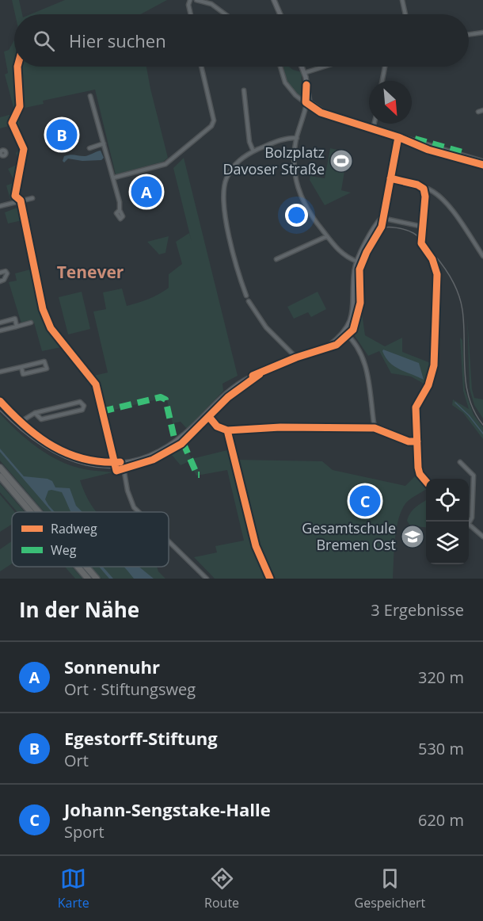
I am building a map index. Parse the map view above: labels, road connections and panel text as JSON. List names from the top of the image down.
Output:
{
  "districts": ["Tenever"],
  "places": {
    "sports": ["Bolzplatz Davoser Straße"],
    "school or university": ["Gesamtschule Bremen Ost"]
  },
  "legend": ["Radweg", "Weg"],
  "north": "bottom right",
  "page": {
    "search": "Hier suchen",
    "pins": ["B", "A", "C"],
    "heading": ["In der Nähe", "3 Ergebnisse"],
    "list": [
      {
        "mark": "A",
        "name": "Sonnenuhr",
        "note": "Ort · Stiftungsweg",
        "value": "320 m"
      },
      {
        "mark": "B",
        "name": "Egestorff-Stiftung",
        "note": "Ort",
        "value": "530 m"
      },
      {
        "mark": "C",
        "name": "Johann-Sengstake-Halle",
        "note": "Sport",
        "value": "620 m"
      }
    ],
    "nav": ["Karte", "Route", "Gespeichert"]
  }
}
